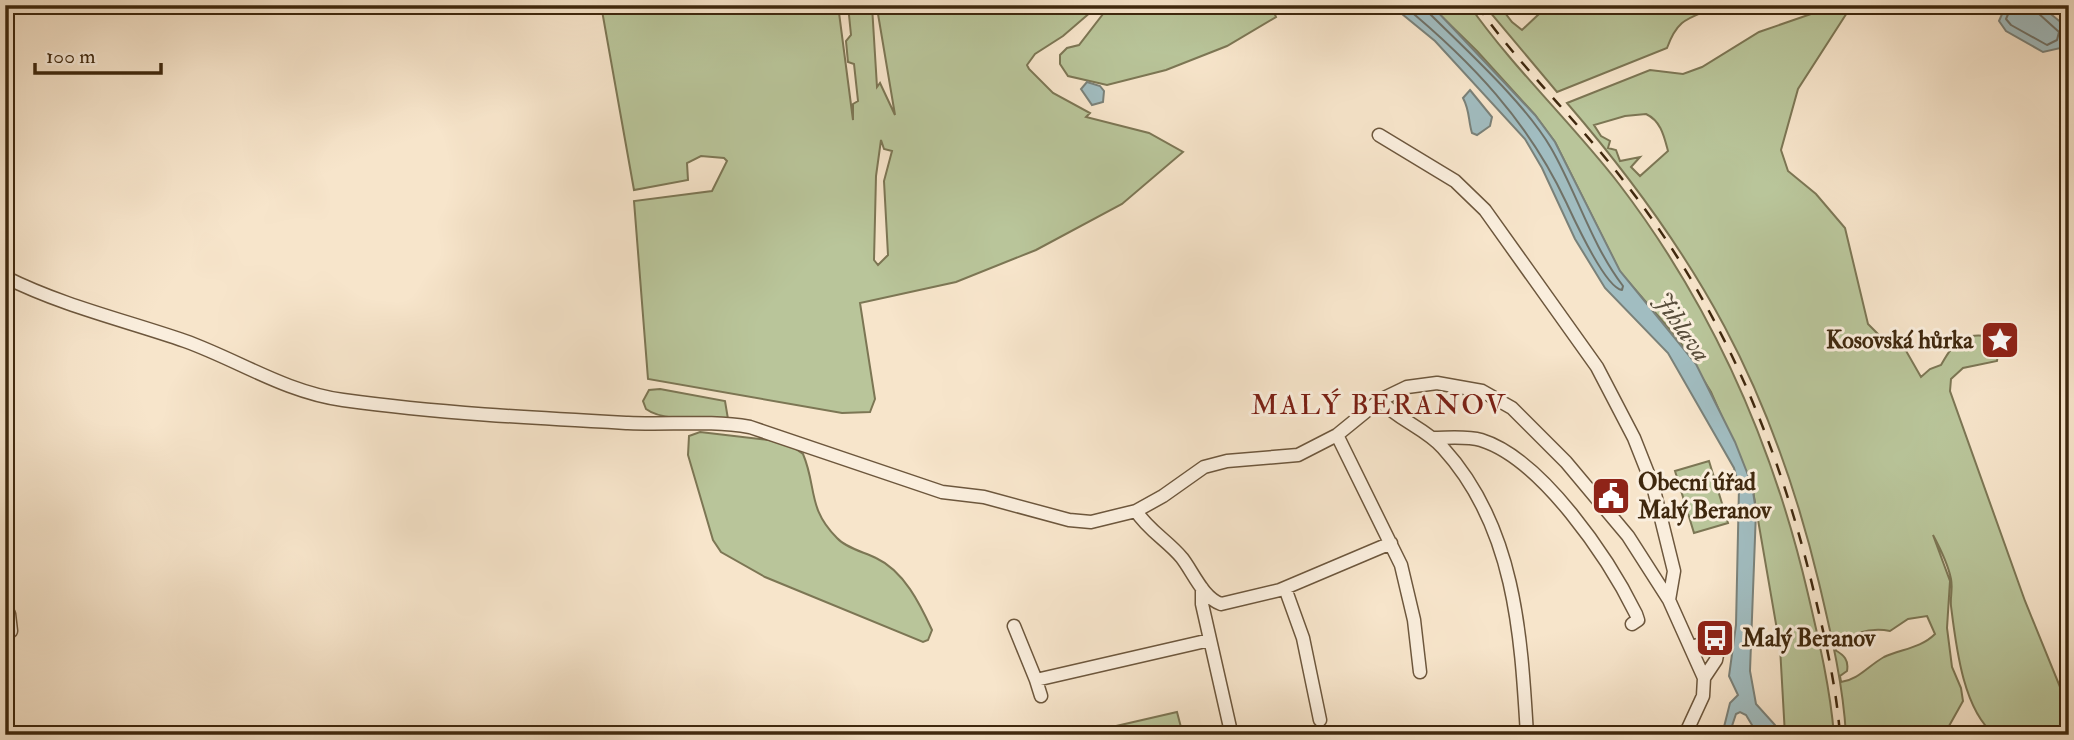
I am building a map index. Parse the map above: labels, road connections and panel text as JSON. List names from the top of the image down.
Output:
{
  "districts": ["MALÝ BERANOV"],
  "water": ["Jihlava"],
  "places": {
    "place": ["Kosovská hůrka"],
    "public building": ["Obecní úřad Malý Beranov"],
    "bus stop": ["Malý Beranov"]
  },
  "scale_bar": "100 m"
}
